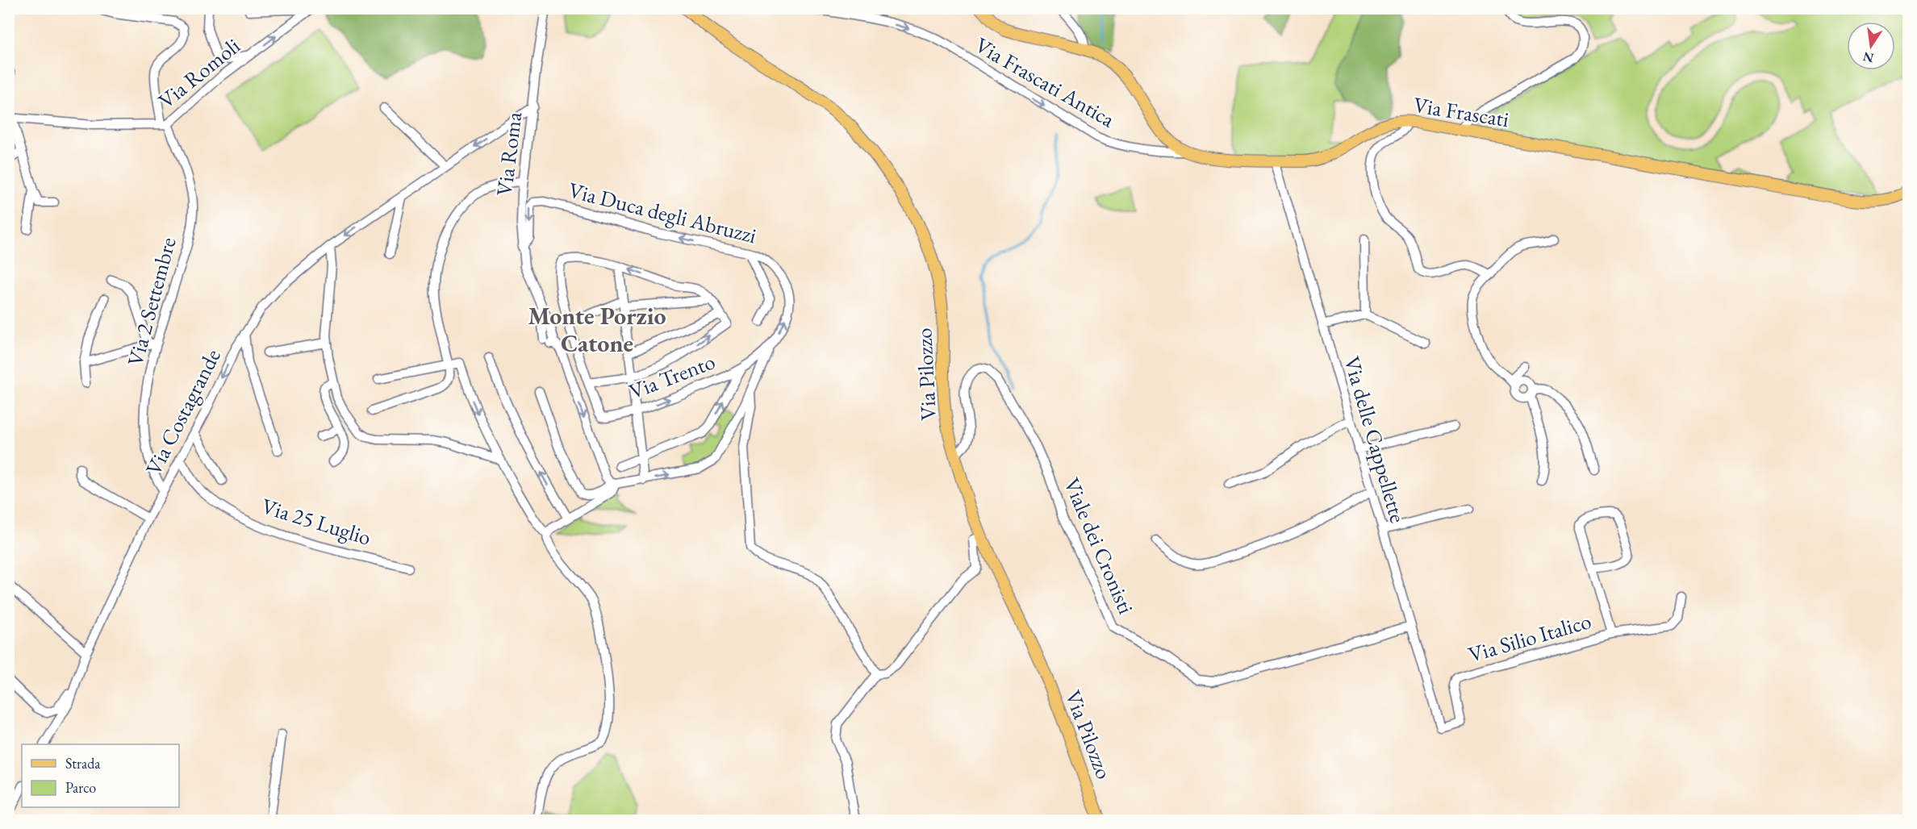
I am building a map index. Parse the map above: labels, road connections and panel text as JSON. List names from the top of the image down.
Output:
{
  "streets": {
    "main road": ["Via Frascati", "Via Pilozzo"],
    "street": [
      "Via Romoli",
      "Via Frascati Antica",
      "Via Roma",
      "Via Duca degli Abruzzi",
      "Via 2 Settembre",
      "Via Trento",
      "Via Costagrande",
      "Via delle Cappellette",
      "Via 25 Luglio",
      "Viale dei Cronisti",
      "Via Silio Italico"
    ]
  },
  "crossings": [
    ["Via Romoli", "Via 2 Settembre"],
    ["Via Frascati Antica", "Via Frascati"],
    ["Via Frascati", "Via delle Cappellette"],
    ["Via Roma", "Via Duca degli Abruzzi"],
    ["Via Roma", "Via Costagrande"],
    ["Via Duca degli Abruzzi", "Via Trento"],
    ["Via 2 Settembre", "Via Costagrande"],
    ["Via Pilozzo", "Viale dei Cronisti"],
    ["Via Costagrande", "Via 25 Luglio"],
    ["Via delle Cappellette", "Viale dei Cronisti"],
    ["Via delle Cappellette", "Via Silio Italico"]
  ],
  "one_way": ["Via Frascati Antica", "Via Costagrande"],
  "districts": ["Monte Porzio Catone"],
  "legend": ["Strada", "Parco"],
  "north": "bottom"
}
